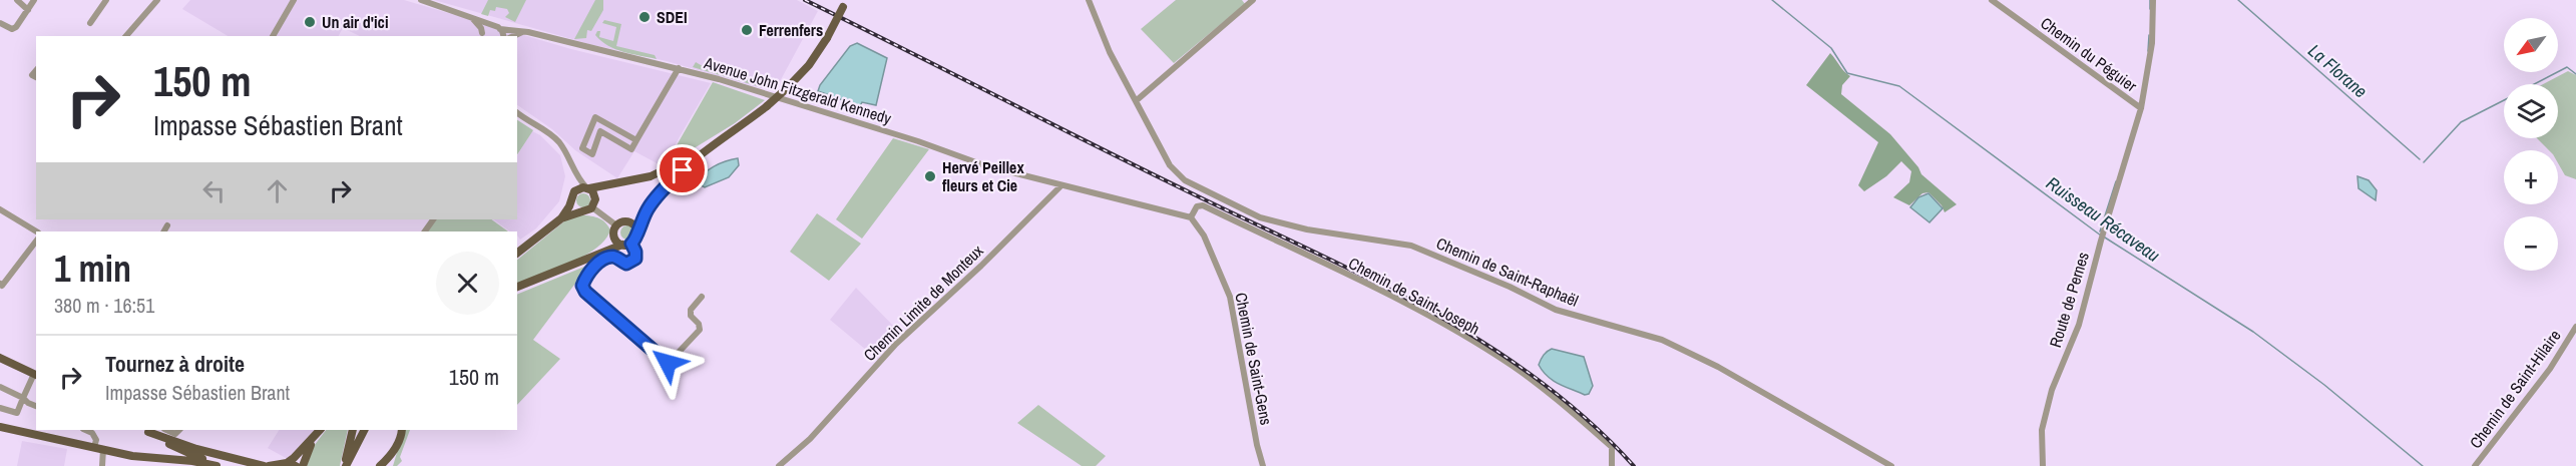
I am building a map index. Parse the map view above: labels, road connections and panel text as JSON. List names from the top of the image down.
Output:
{
  "streets": {
    "street": [
      "Chemin du Péguier",
      "Avenue John Fitzgerald Kennedy",
      "Chemin de Saint-Raphaël",
      "Chemin de Saint-Joseph",
      "Route de Pernes",
      "Chemin Limite de Monteux",
      "Chemin de Saint-Gens",
      "Chemin de Saint-Hilaire"
    ]
  },
  "crossings": [
    ["Chemin du Péguier", "Route de Pernes"],
    ["Avenue John Fitzgerald Kennedy", "Chemin Limite de Monteux"],
    ["Chemin de Saint-Joseph", "Chemin de Saint-Gens"]
  ],
  "water": ["La Florane", "Ruisseau Récaveau"],
  "places": [
    "SDEI",
    "Un air d'ici",
    "Ferrenfers",
    "Hervé Peillex fleurs et Cie"
  ],
  "north": "bottom left",
  "page": {
    "map_buttons": ["+", "−"],
    "turn": ["150 m", "Impasse Sébastien Brant"],
    "heading": ["1 min", "380 m · 16:51"],
    "list": [
      {
        "name": "Tournez à droite",
        "note": "Impasse Sébastien Brant",
        "value": "150 m"
      }
    ]
  }
}
